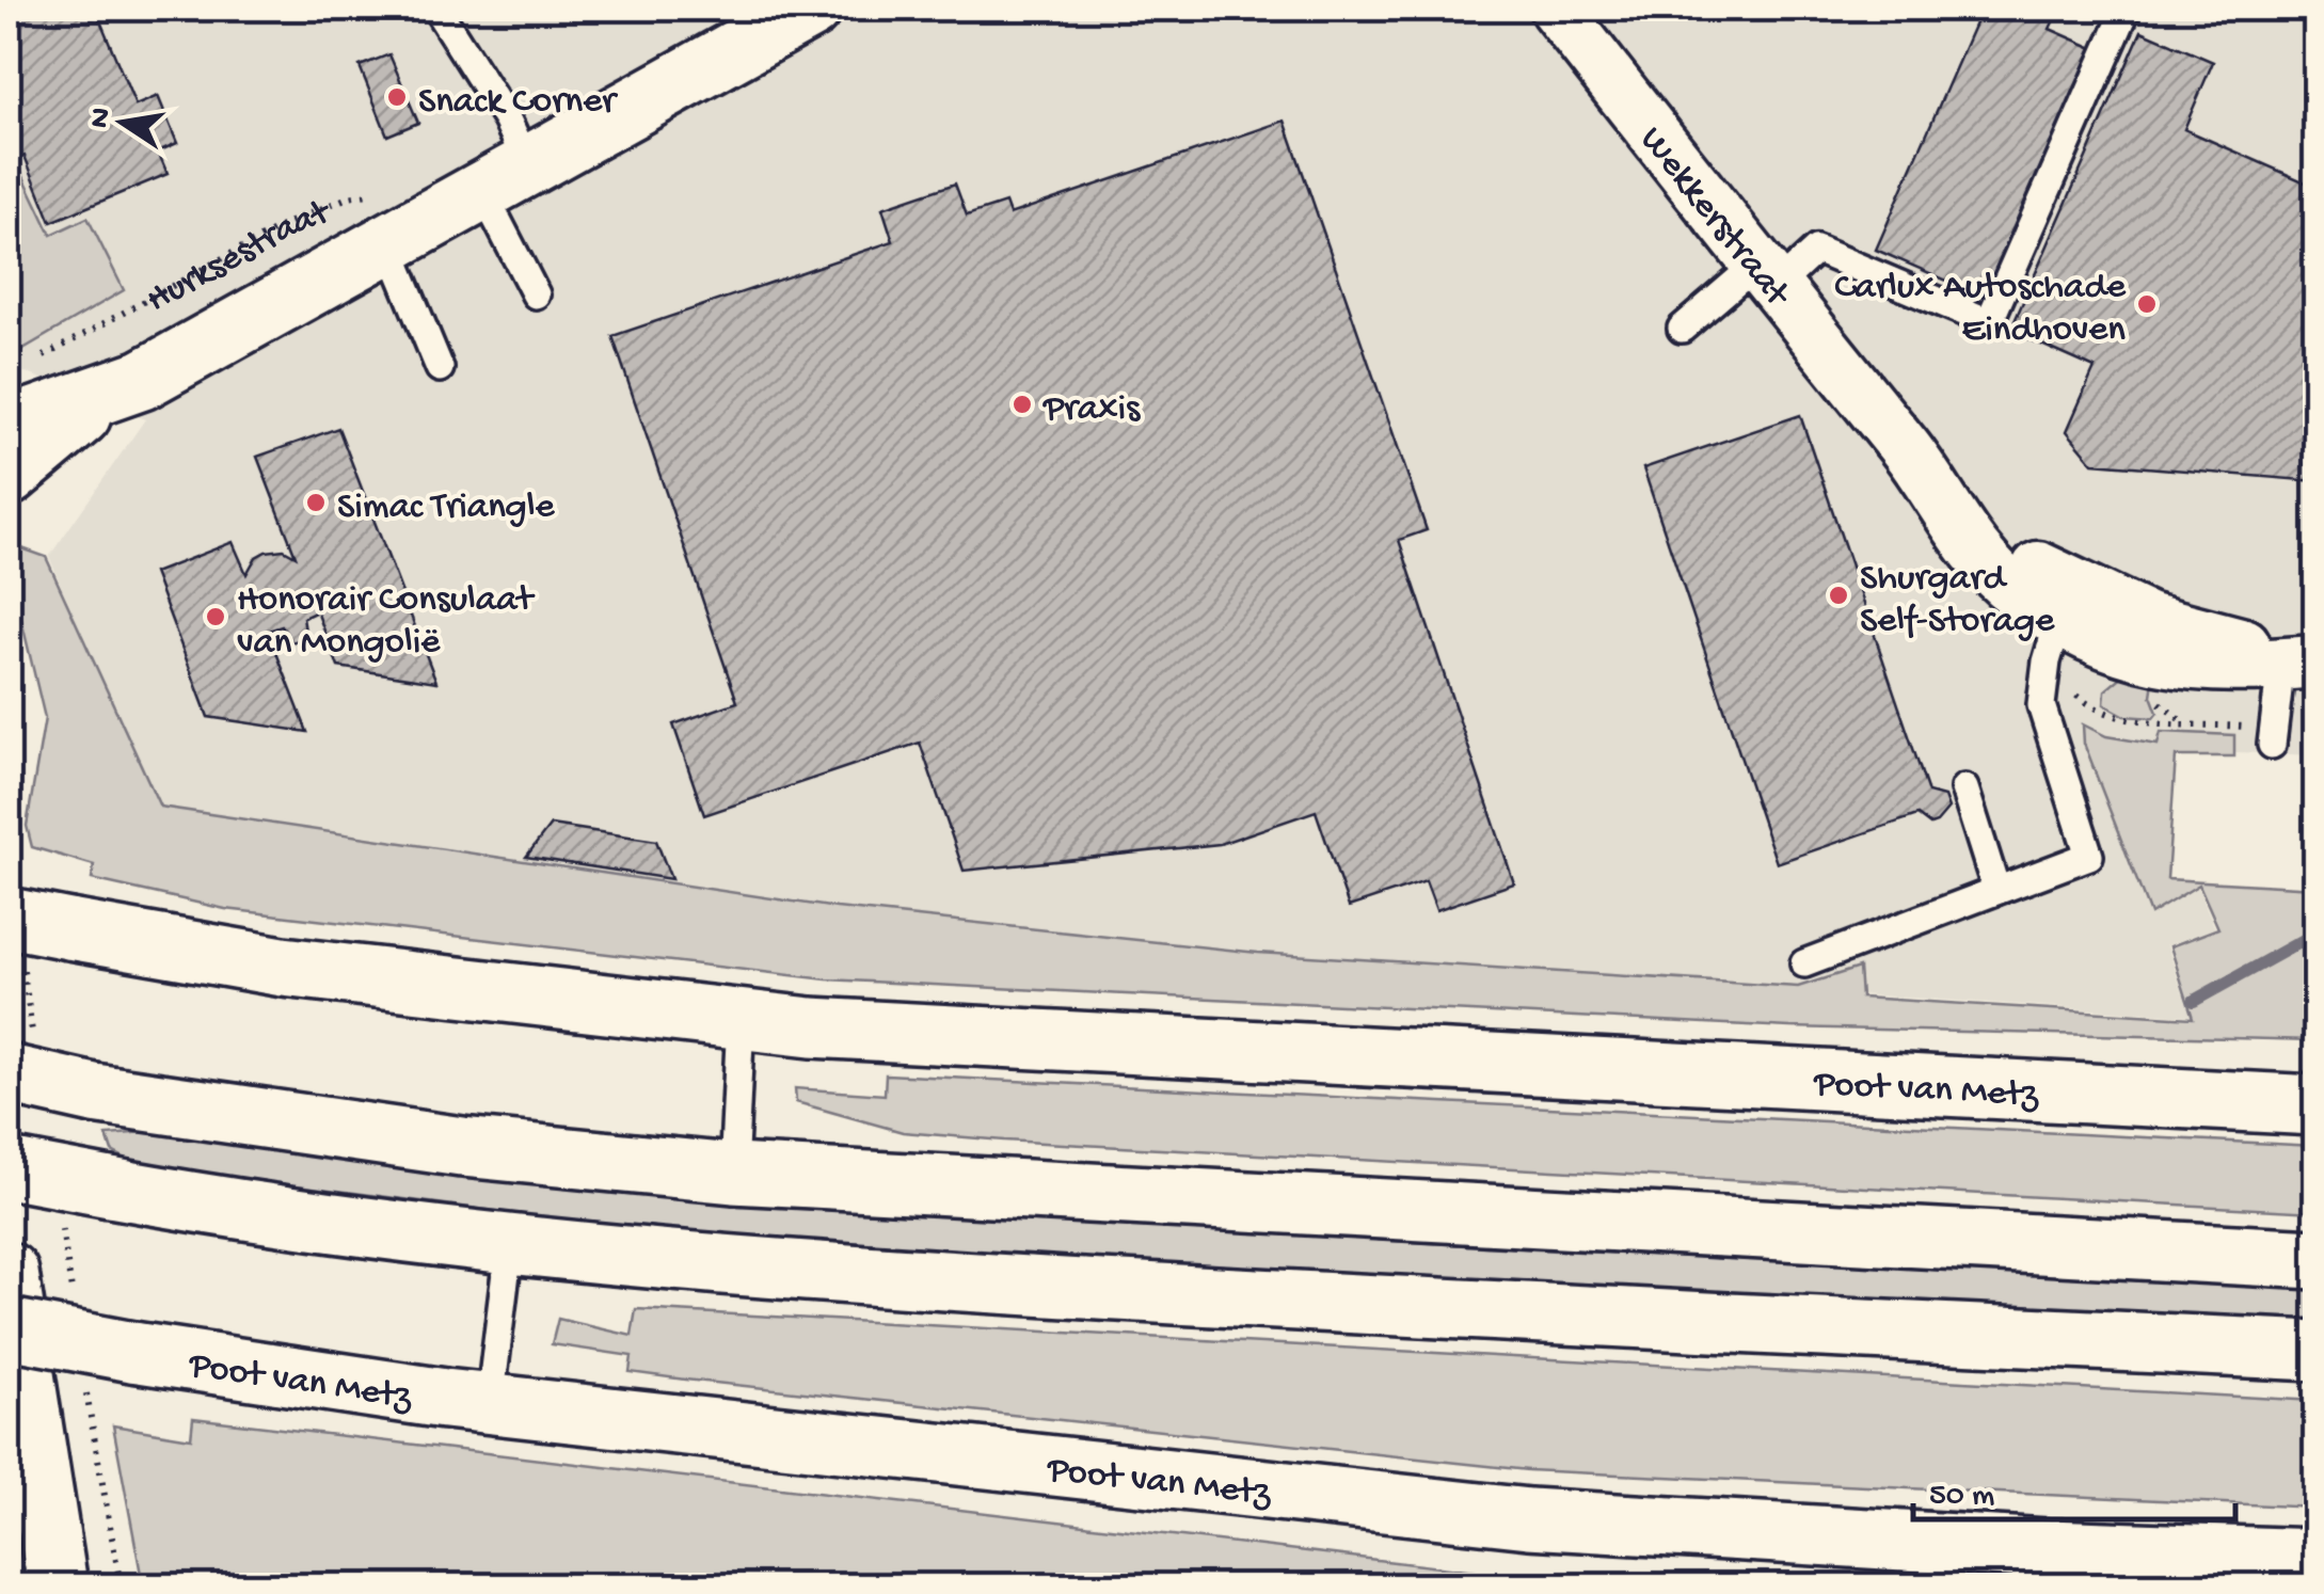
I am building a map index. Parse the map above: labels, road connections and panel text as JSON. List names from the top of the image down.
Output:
{
  "streets": {
    "main road": ["Hurksestraat", "Poot van Metz"],
    "street": ["Wekkerstraat"]
  },
  "places": [
    "Snack Corner",
    "Carlux Autoschade Eindhoven",
    "Praxis",
    "Simac Triangle",
    "Shurgard Self-Storage",
    "Honorair Consulaat van Mongolië"
  ],
  "scale_bar": "50 m",
  "north": "left"
}
